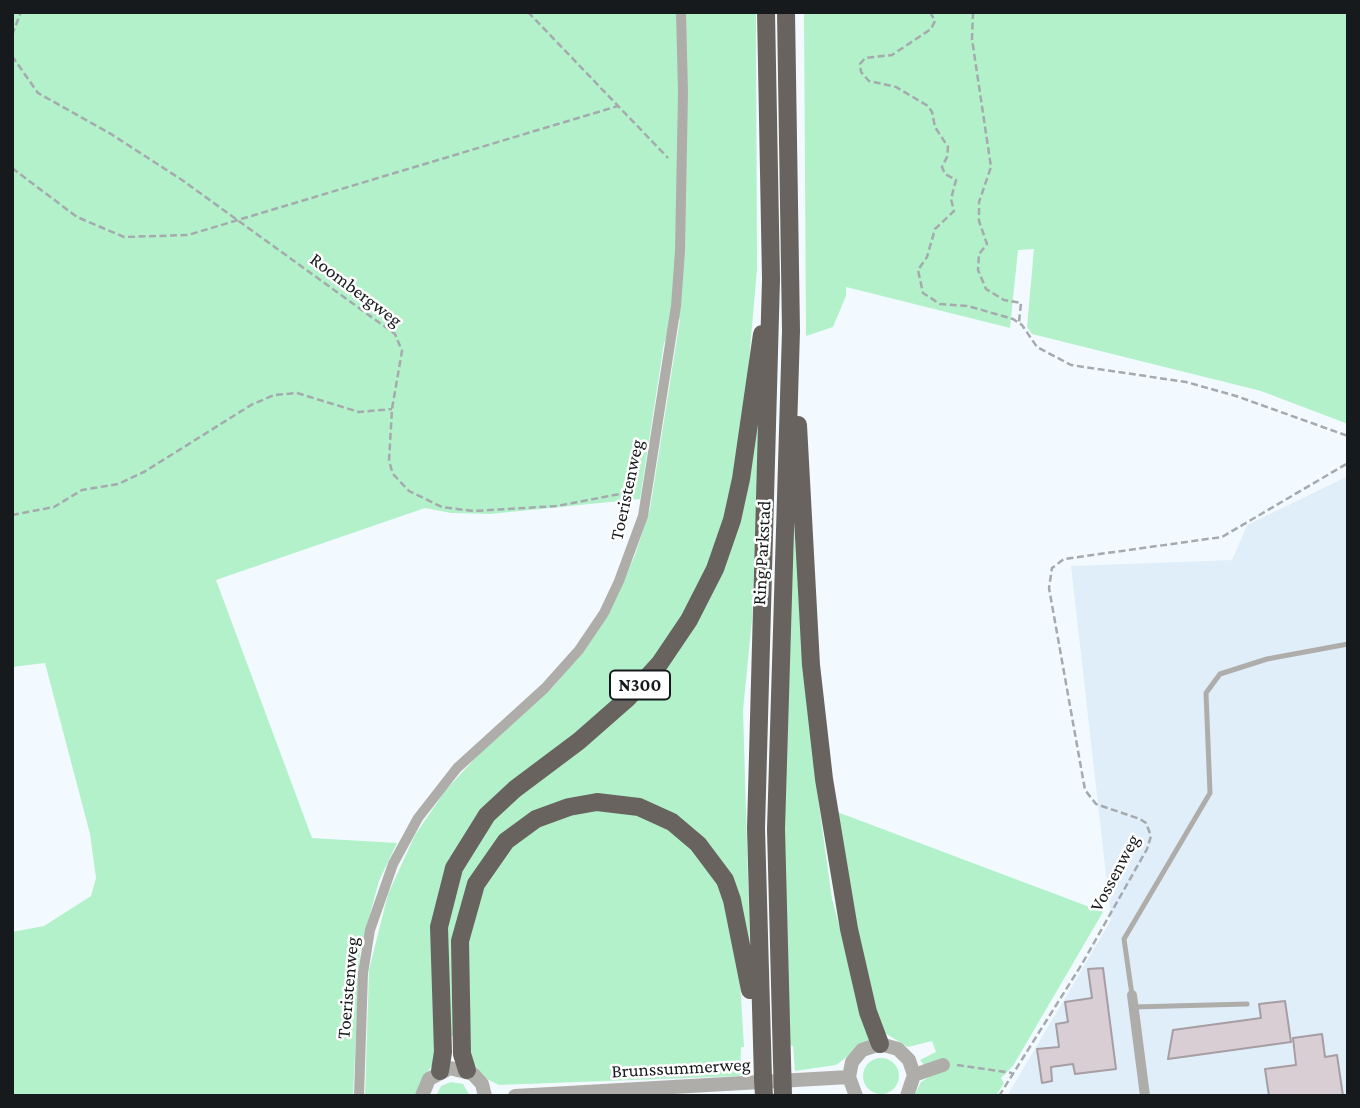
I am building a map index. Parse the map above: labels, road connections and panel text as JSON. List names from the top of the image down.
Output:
{
  "streets": {
    "highway": ["Ring Parkstad", "N300"],
    "street": ["Toeristenweg", "Brunssummerweg"],
    "path": ["Roombergweg", "Vossenweg"]
  },
  "crossings": [
    ["Roombergweg", "Toeristenweg"],
    ["Ring Parkstad", "N300"]
  ]
}
